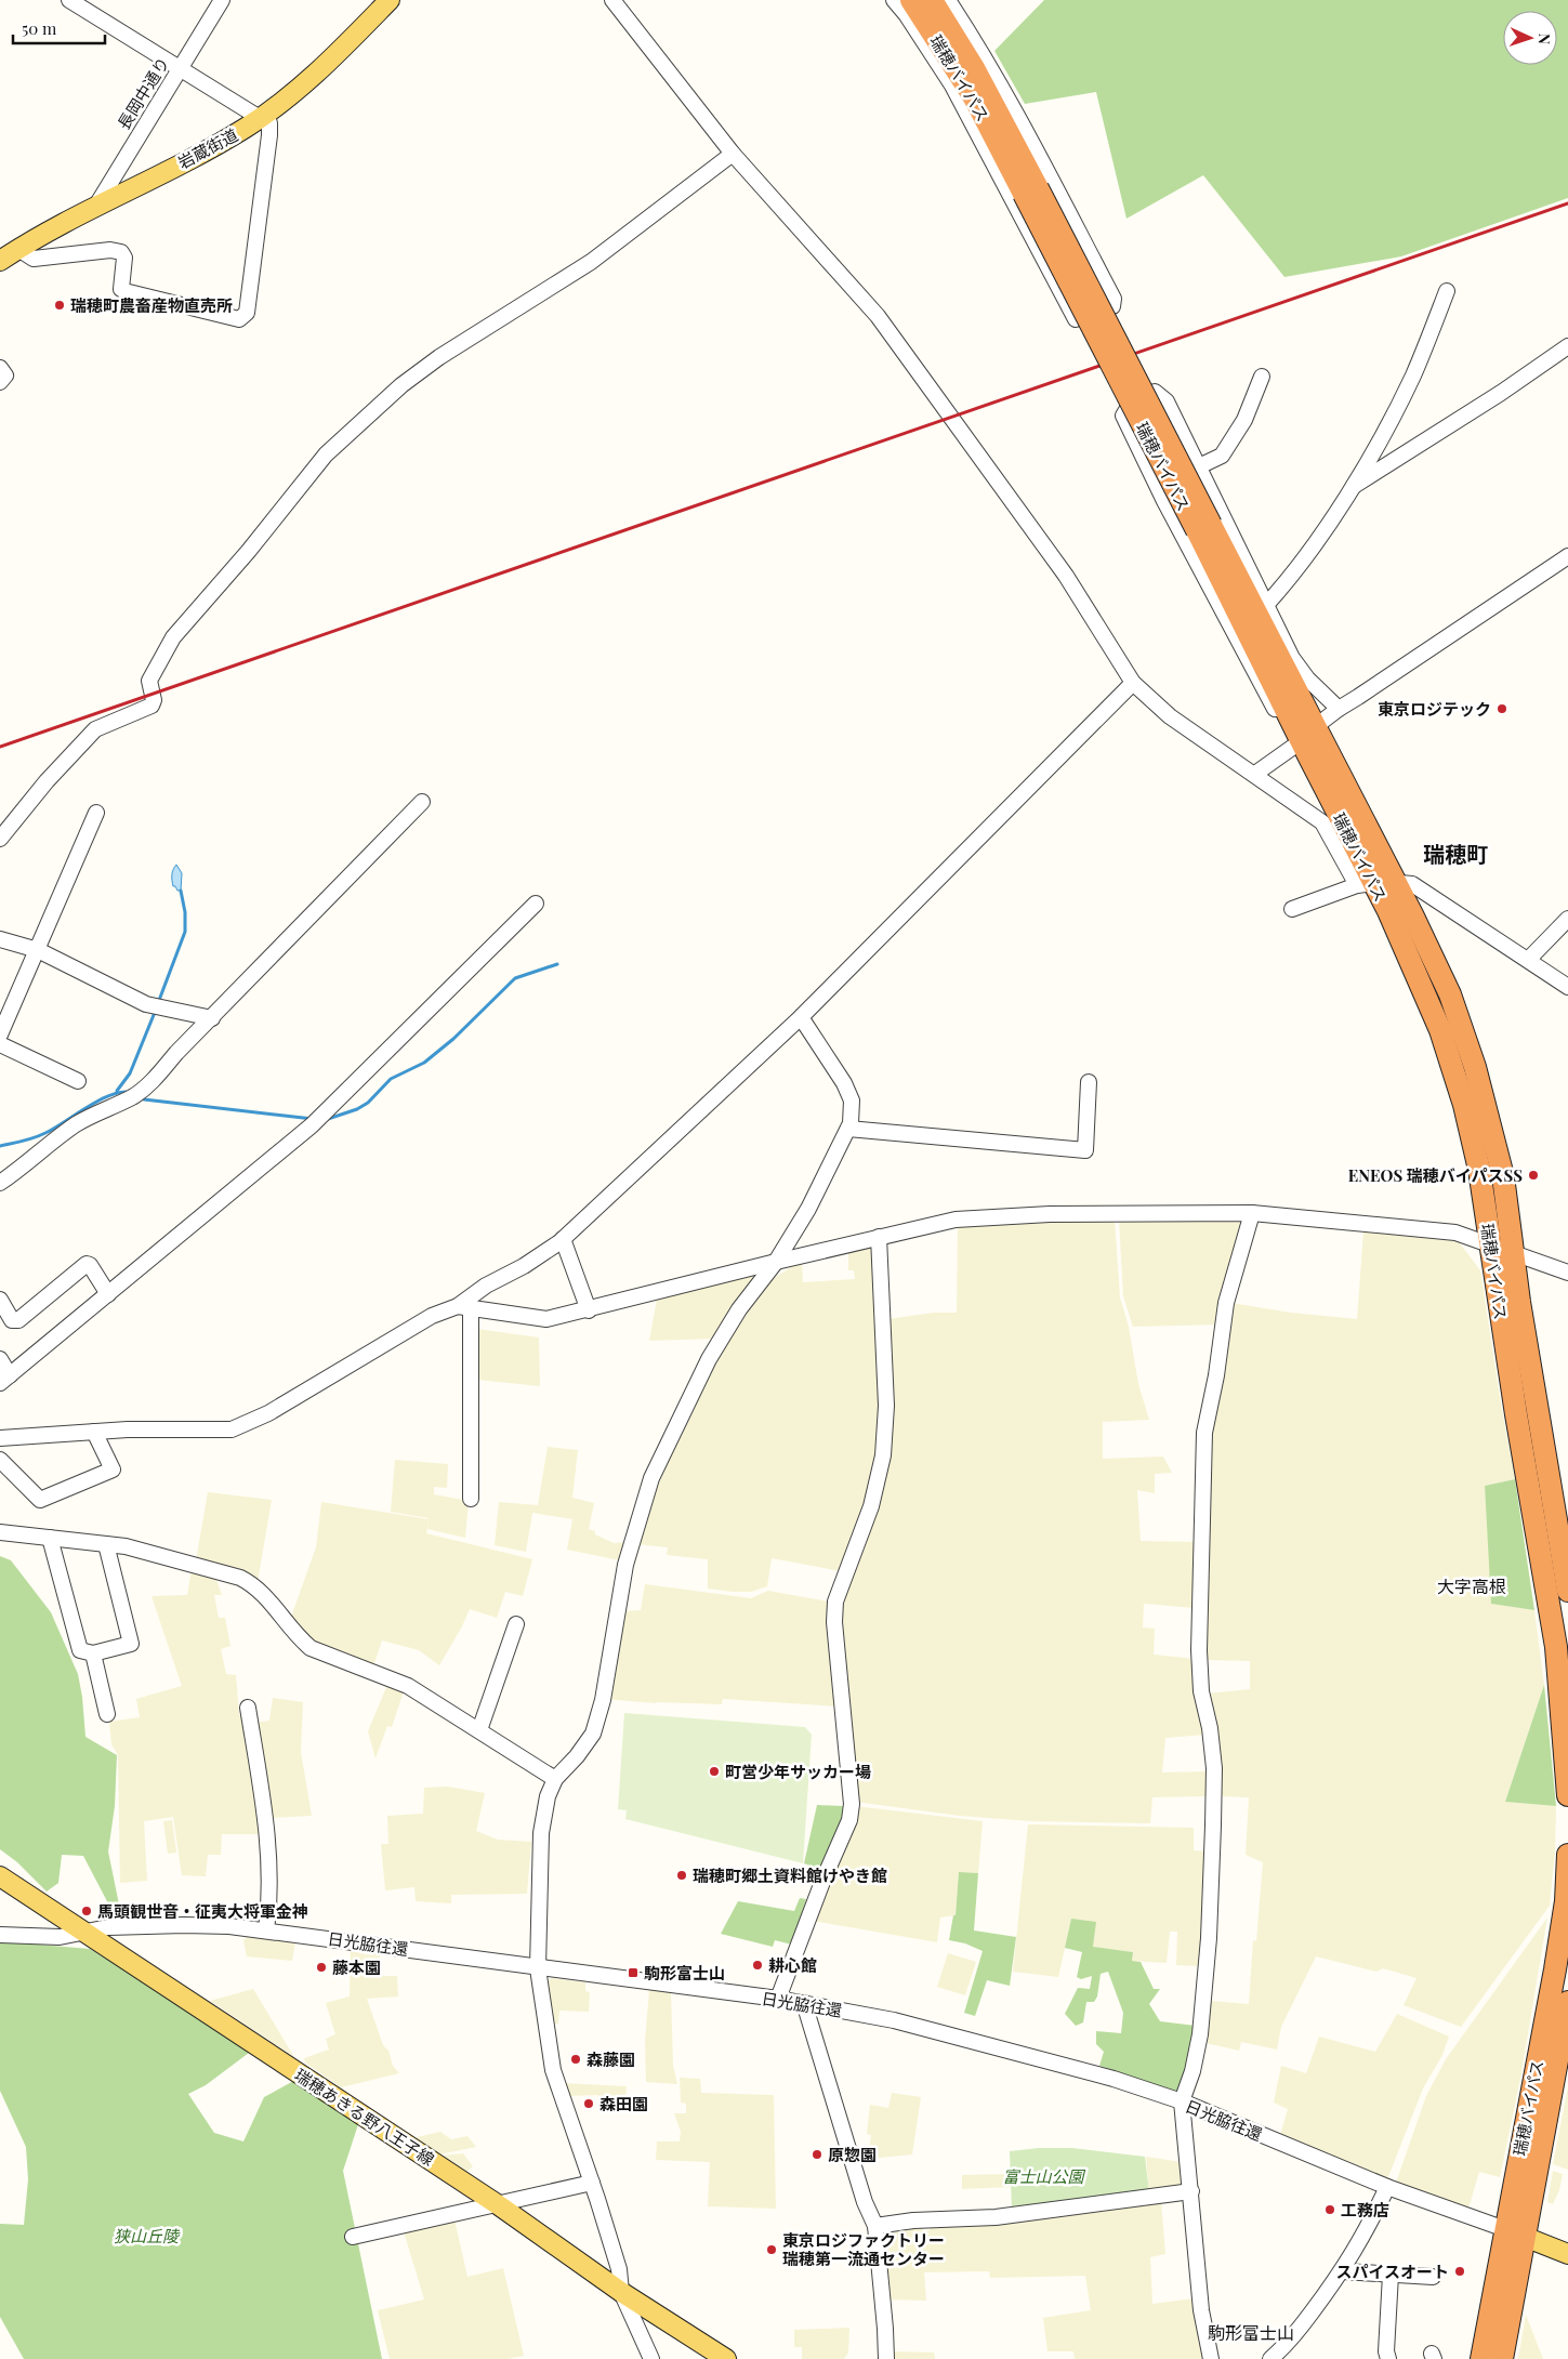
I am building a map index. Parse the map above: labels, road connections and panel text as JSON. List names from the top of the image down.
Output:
{
  "streets": {
    "highway": ["瑞穂バイパス"],
    "main road": ["岩蔵街道", "日光脇往還", "瑞穂あきる野八王子線"],
    "street": ["長岡中通り"]
  },
  "crossings": [
    ["瑞穂バイパス", "日光脇往還"],
    ["長岡中通り", "岩蔵街道"],
    ["日光脇往還", "瑞穂あきる野八王子線"]
  ],
  "districts": ["瑞穂町", "大字高根", "駒形富士山"],
  "parks": ["富士山公園", "狭山丘陵"],
  "places": {
    "other": [
      "瑞穂町農畜産物直売所",
      "東京ロジテック",
      "ENEOS 瑞穂バイパスSS",
      "町営少年サッカー場",
      "瑞穂町郷土資料館けやき館",
      "馬頭観世音・征夷大将軍金神",
      "耕心館",
      "藤本園",
      "森藤園",
      "森田園",
      "原惣園",
      "工務店",
      "東京ロジファクトリー 瑞穂第一流通センター",
      "スパイスオート"
    ],
    "transit": ["駒形富士山"]
  },
  "scale_bar": "50 m",
  "north": "right"
}
